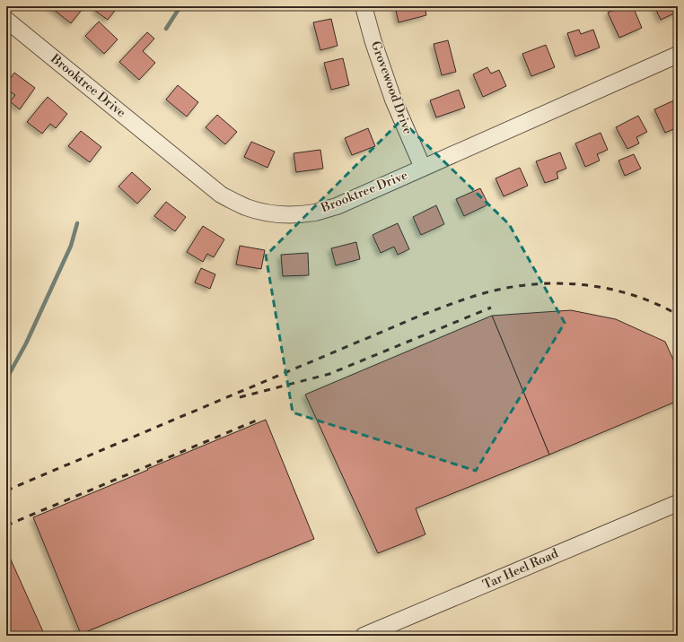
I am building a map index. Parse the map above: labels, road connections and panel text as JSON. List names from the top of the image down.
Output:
{
  "streets": {
    "street": ["Brooktree Drive", "Grovewood Drive", "Tar Heel Road"]
  },
  "crossings": [
    ["Brooktree Drive", "Grovewood Drive"]
  ]
}
